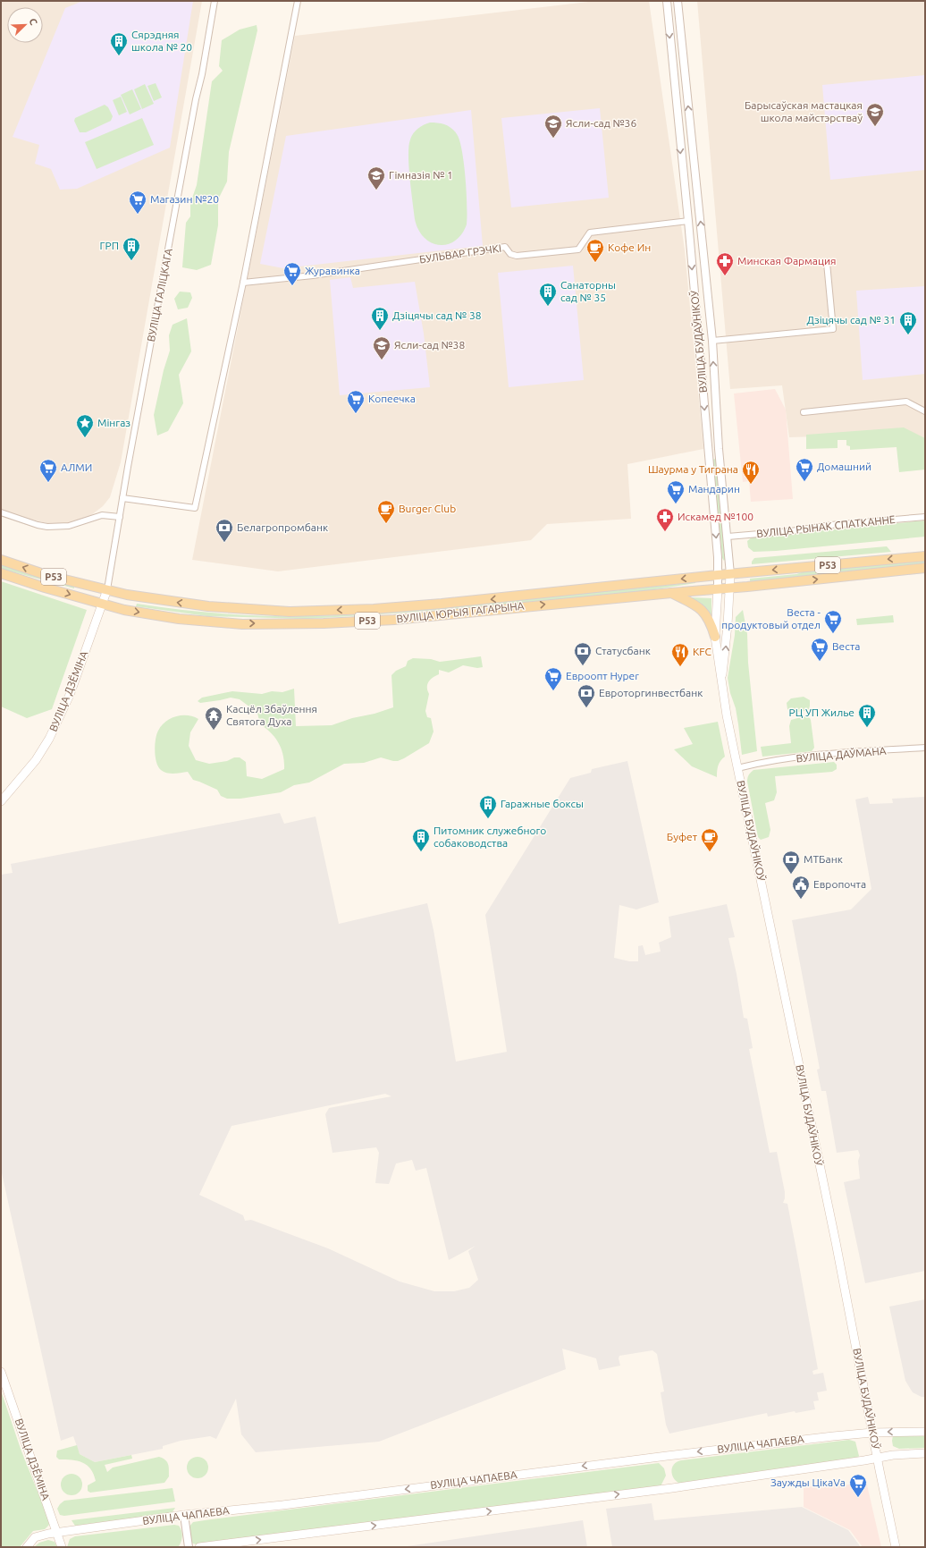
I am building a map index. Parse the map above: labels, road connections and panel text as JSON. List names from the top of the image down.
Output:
{
  "streets": {
    "main road": [
      "ВУЛІЦА БУДАЎНІКОЎ",
      "Р53",
      "ВУЛІЦА ЮРЫЯ ГАГАРЫНА",
      "ВУЛІЦА ДЗЁМІНА",
      "ВУЛІЦА ЧАПАЕВА"
    ],
    "street": [
      "БУЛЬВАР ГРЭЧКІ",
      "ВУЛІЦА ГАЛІЦКАГА",
      "ВУЛІЦА РЫНАК СПАТКАННЕ",
      "ВУЛІЦА ДАЎМАНА"
    ]
  },
  "crossings": [
    ["БУЛЬВАР ГРЭЧКІ", "ВУЛІЦА БУДАЎНІКОЎ"],
    ["ВУЛІЦА ГАЛІЦКАГА", "ВУЛІЦА ЮРЫЯ ГАГАРЫНА"],
    ["ВУЛІЦА ГАЛІЦКАГА", "ВУЛІЦА ДЗЁМІНА"],
    ["ВУЛІЦА БУДАЎНІКОЎ", "ВУЛІЦА РЫНАК СПАТКАННЕ"],
    ["ВУЛІЦА БУДАЎНІКОЎ", "ВУЛІЦА ЮРЫЯ ГАГАРЫНА"],
    ["ВУЛІЦА БУДАЎНІКОЎ", "ВУЛІЦА ДАЎМАНА"],
    ["ВУЛІЦА БУДАЎНІКОЎ", "ВУЛІЦА ЧАПАЕВА"],
    ["ВУЛІЦА ЮРЫЯ ГАГАРЫНА", "ВУЛІЦА ДЗЁМІНА"],
    ["ВУЛІЦА ДЗЁМІНА", "ВУЛІЦА ЧАПАЕВА"]
  ],
  "places": {
    "building": [
      "Сярэдняя школа № 20",
      "ГРП",
      "Санаторны сад № 35",
      "Дзіцячы сад № 38",
      "Дзіцячы сад № 31",
      "РЦ УП Жилье",
      "Гаражные боксы",
      "Питомник служебного собаководства"
    ],
    "school or university": [
      "Барысаўская мастацкая школа майстэрстваў",
      "Ясли-сад №36",
      "Гімназія № 1",
      "Ясли-сад №38"
    ],
    "supermarket": [
      "Магазин №20",
      "Журавинка",
      "Копеечка",
      "Домашний",
      "АЛМИ",
      "Мандарин",
      "Веста - продуктовый отдел",
      "Веста",
      "Евроопт Hyper",
      "Заужды ЦікаVа"
    ],
    "cafe": ["Кофе Ин", "Burger Club", "Буфет"],
    "pharmacy": ["Минская Фармация", "Искамед №100"],
    "place": ["Мінгаз"],
    "restaurant": ["Шаурма у Тиграна", "KFC"],
    "bank": [
      "Белагропромбанк",
      "Статусбанк",
      "Евроторгинвестбанк",
      "МТБанк"
    ],
    "temple": ["Касцёл Збаўлення Святога Духа"],
    "public building": ["Европочта"]
  },
  "north": "top right"
}
